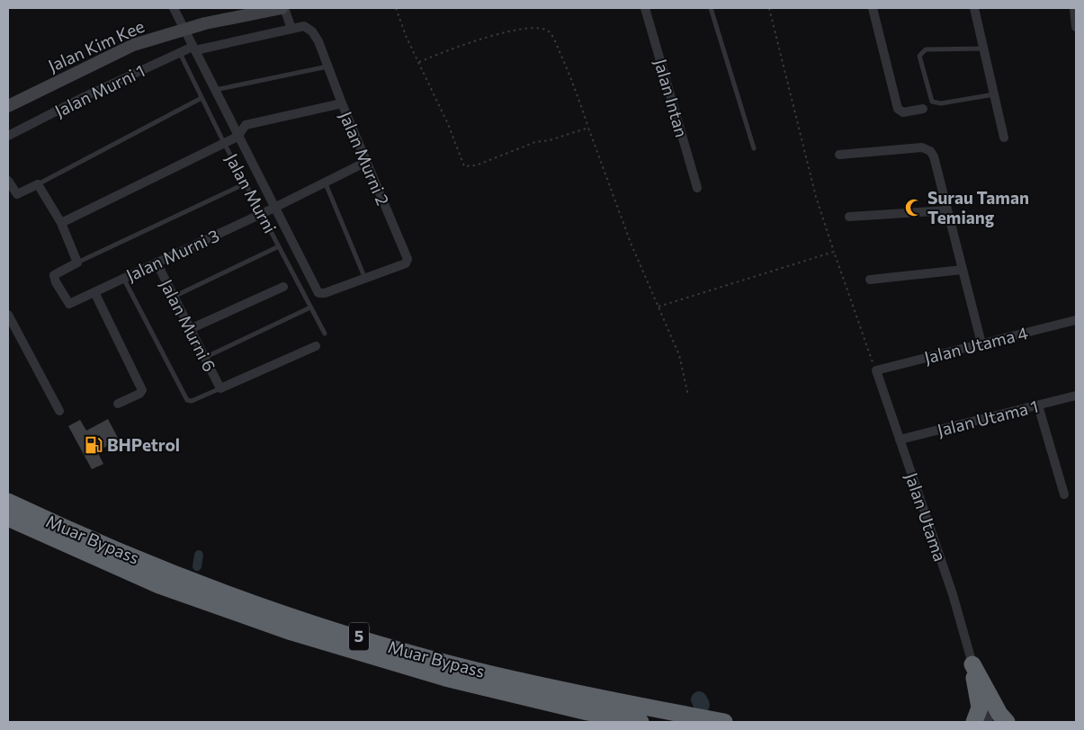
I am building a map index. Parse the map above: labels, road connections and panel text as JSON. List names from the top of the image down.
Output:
{
  "streets": {
    "highway": ["Muar Bypass", "5"],
    "street": [
      "Jalan Kim Kee",
      "Jalan Murni 1",
      "Jalan Intan",
      "Jalan Murni 2",
      "Jalan Murni",
      "Jalan Murni 3",
      "Jalan Murni 6",
      "Jalan Utama 4",
      "Jalan Utama 1",
      "Jalan Utama"
    ]
  },
  "crossings": [
    ["Jalan Kim Kee", "Jalan Murni"],
    ["Jalan Murni 1", "Jalan Murni 2"],
    ["Jalan Murni 1", "Jalan Murni"],
    ["Jalan Murni 2", "Jalan Murni"],
    ["Jalan Murni 2", "Jalan Murni 3"],
    ["Jalan Murni", "Jalan Murni 3"],
    ["Jalan Murni 3", "Jalan Murni 6"],
    ["Jalan Utama 4", "Jalan Utama"],
    ["Jalan Utama 1", "Jalan Utama"]
  ],
  "places": {
    "mosque": ["Surau Taman Temiang"],
    "fuel station": ["BHPetrol"]
  }
}
